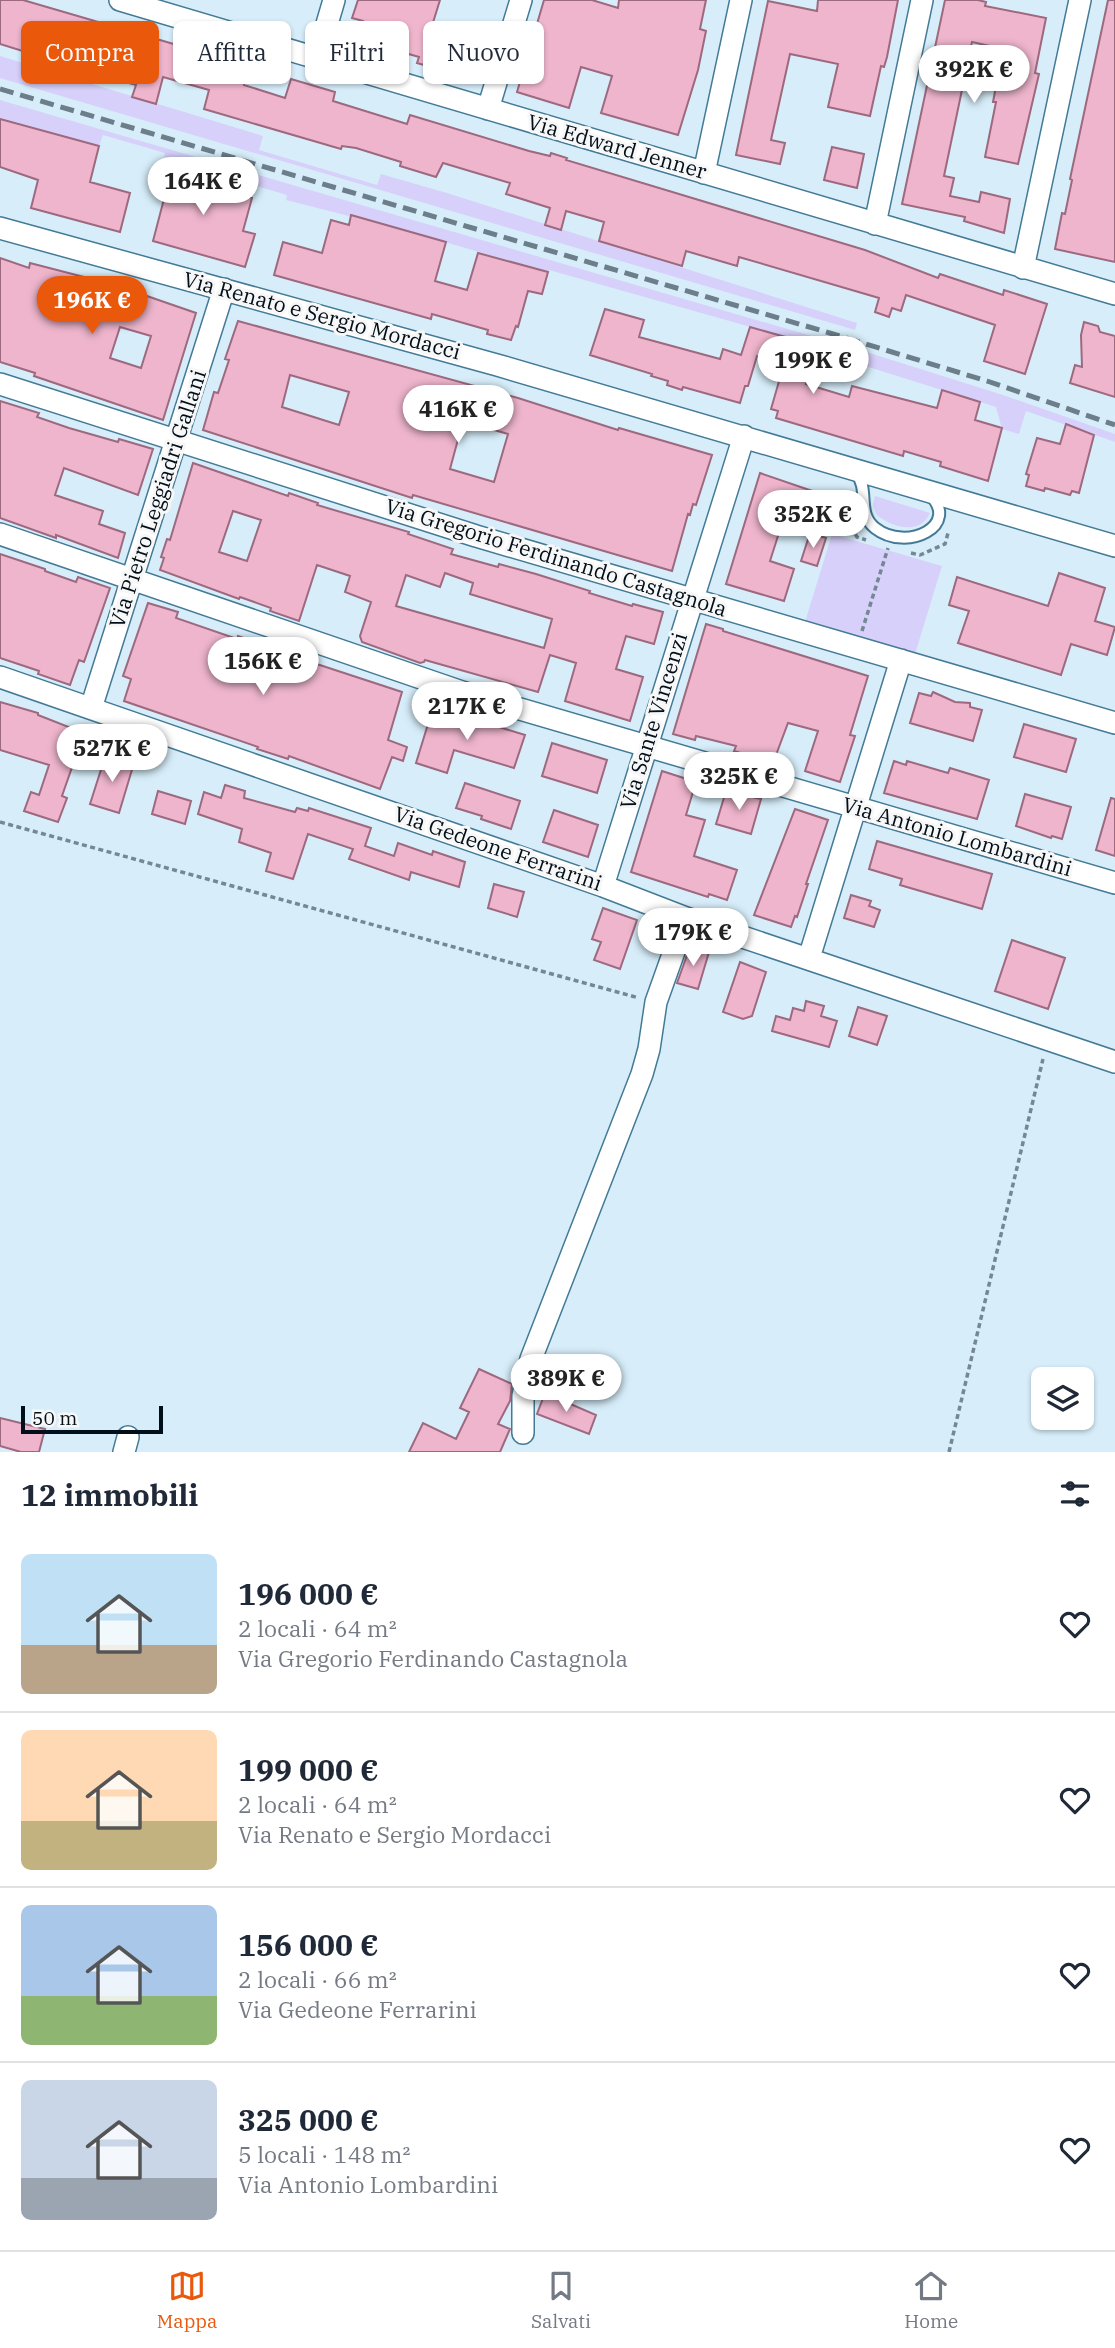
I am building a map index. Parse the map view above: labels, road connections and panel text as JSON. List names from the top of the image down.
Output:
{
  "streets": {
    "street": [
      "Via Edward Jenner",
      "Via Renato e Sergio Mordacci",
      "Via Pietro Leggiadri Gallani",
      "Via Gregorio Ferdinando Castagnola",
      "Via Sante Vincenzi",
      "Via Antonio Lombardini",
      "Via Gedeone Ferrarini"
    ]
  },
  "crossings": [
    ["Via Renato e Sergio Mordacci", "Via Pietro Leggiadri Gallani"],
    ["Via Renato e Sergio Mordacci", "Via Sante Vincenzi"],
    ["Via Pietro Leggiadri Gallani", "Via Gregorio Ferdinando Castagnola"],
    ["Via Pietro Leggiadri Gallani", "Via Antonio Lombardini"],
    ["Via Pietro Leggiadri Gallani", "Via Gedeone Ferrarini"],
    ["Via Gregorio Ferdinando Castagnola", "Via Sante Vincenzi"],
    ["Via Sante Vincenzi", "Via Antonio Lombardini"],
    ["Via Sante Vincenzi", "Via Gedeone Ferrarini"]
  ],
  "scale_bar": "50 m",
  "page": {
    "chip": [
      "Compra",
      "Affitta",
      "Filtri",
      "Nuovo"
    ],
    "price": [
      "392K €",
      "164K €",
      "196K €",
      "199K €",
      "416K €",
      "352K €",
      "156K €",
      "217K €",
      "527K €",
      "325K €",
      "179K €",
      "389K €"
    ],
    "scale": "50 m",
    "heading": "12 immobili",
    "list": [
      {
        "name": "196 000 €",
        "note": "2 locali · 64 m² · Via Gregorio Ferdinando Castagnola"
      },
      {
        "name": "199 000 €",
        "note": "2 locali · 64 m² · Via Renato e Sergio Mordacci"
      },
      {
        "name": "156 000 €",
        "note": "2 locali · 66 m² · Via Gedeone Ferrarini"
      },
      {
        "name": "325 000 €",
        "note": "5 locali · 148 m² · Via Antonio Lombardini"
      }
    ],
    "tabs": ["Mappa", "Salvati", "Home"]
  }
}
